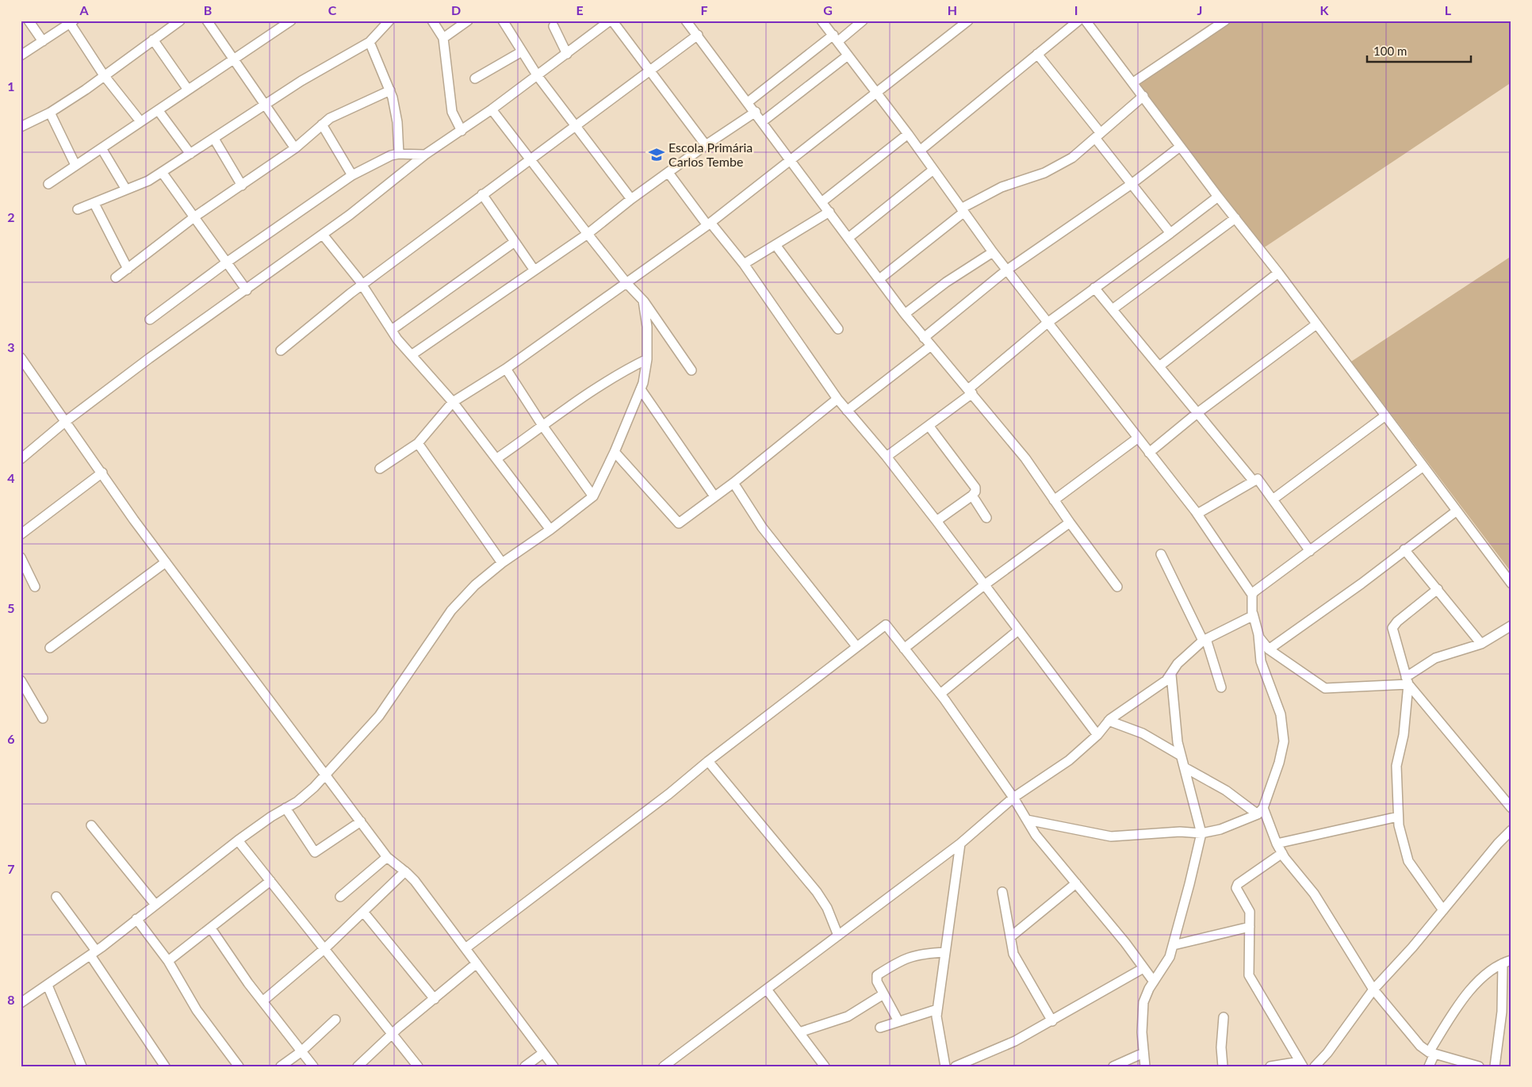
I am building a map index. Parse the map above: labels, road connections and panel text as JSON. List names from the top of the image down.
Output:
{
  "places": {
    "school or university": ["Escola Primária Carlos Tembe"]
  },
  "scale_bar": "100 m",
  "grid": {
    "columns": [
      "A",
      "B",
      "C",
      "D",
      "E",
      "F",
      "G",
      "H",
      "I",
      "J",
      "K",
      "L"
    ],
    "rows": [
      "1",
      "2",
      "3",
      "4",
      "5",
      "6",
      "7",
      "8"
    ]
  }
}
